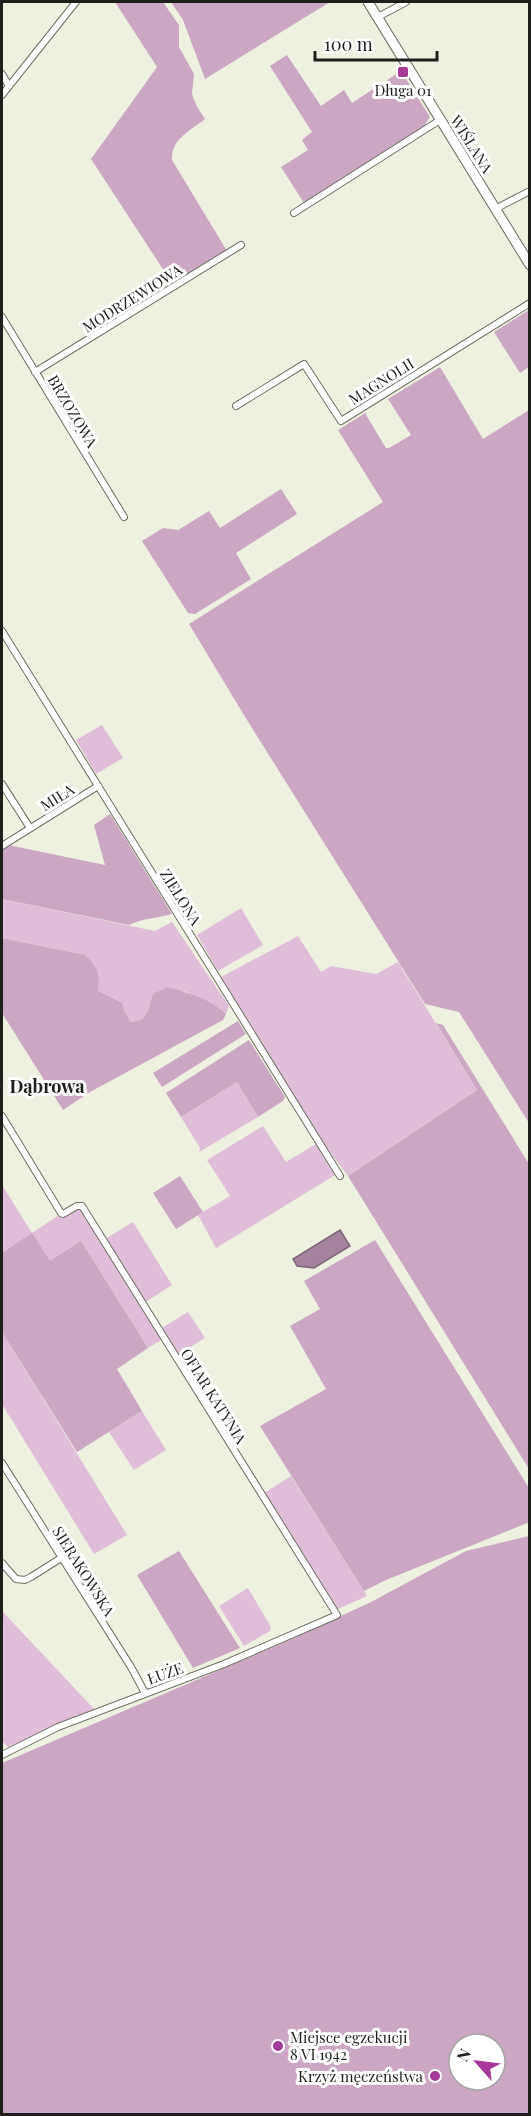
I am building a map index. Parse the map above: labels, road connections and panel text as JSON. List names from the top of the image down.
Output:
{
  "streets": {
    "main road": ["WIŚLANA"],
    "street": [
      "MODRZEWIOWA",
      "MAGNOLII",
      "BRZOZOWA",
      "MIŁA",
      "ZIELONA",
      "OFIAR KATYNIA",
      "SIERAKOWSKA",
      "ŁUŻE"
    ]
  },
  "crossings": [
    ["MODRZEWIOWA", "BRZOZOWA"],
    ["MIŁA", "ZIELONA"],
    ["OFIAR KATYNIA", "ŁUŻE"],
    ["SIERAKOWSKA", "ŁUŻE"]
  ],
  "districts": ["Dąbrowa"],
  "places": {
    "transit": ["Długa 01"],
    "other": ["Miejsce egzekucji 8 VI 1942", "Krzyż męczeństwa"]
  },
  "scale_bar": "100 m",
  "north": "top left"
}
